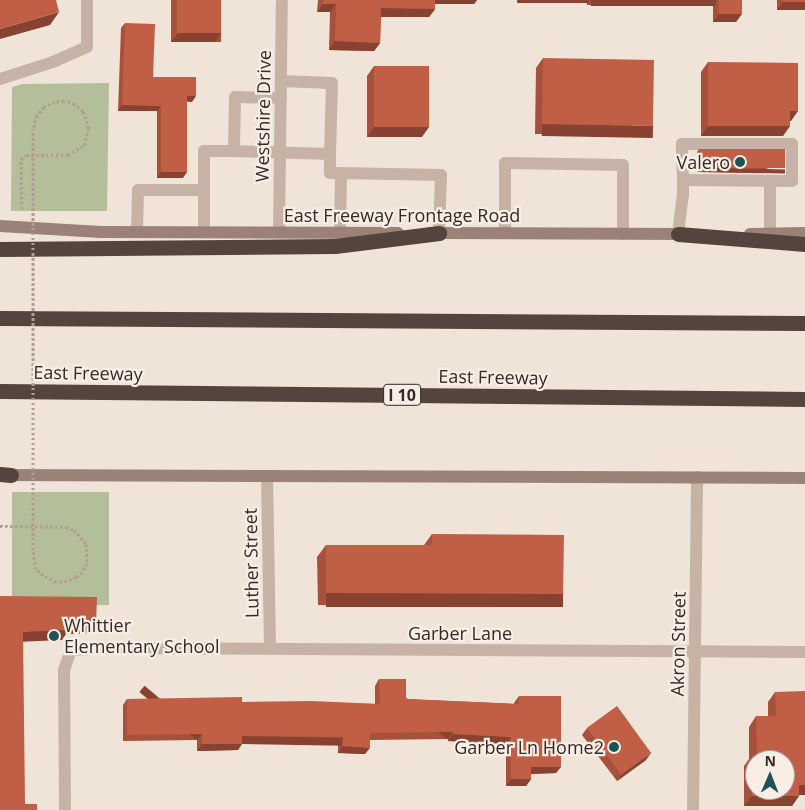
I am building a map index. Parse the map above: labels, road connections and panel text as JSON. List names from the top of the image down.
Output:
{
  "streets": {
    "highway": ["East Freeway", "I 10"],
    "main road": ["East Freeway Frontage Road"],
    "street": [
      "Westshire Drive",
      "Luther Street",
      "Garber Lane",
      "Akron Street"
    ]
  },
  "crossings": [
    ["Westshire Drive", "East Freeway Frontage Road"],
    ["Luther Street", "Garber Lane"],
    ["Garber Lane", "Akron Street"]
  ],
  "places": ["Valero", "Whittier Elementary School", "Garber Ln Home2"],
  "north": "top"
}
